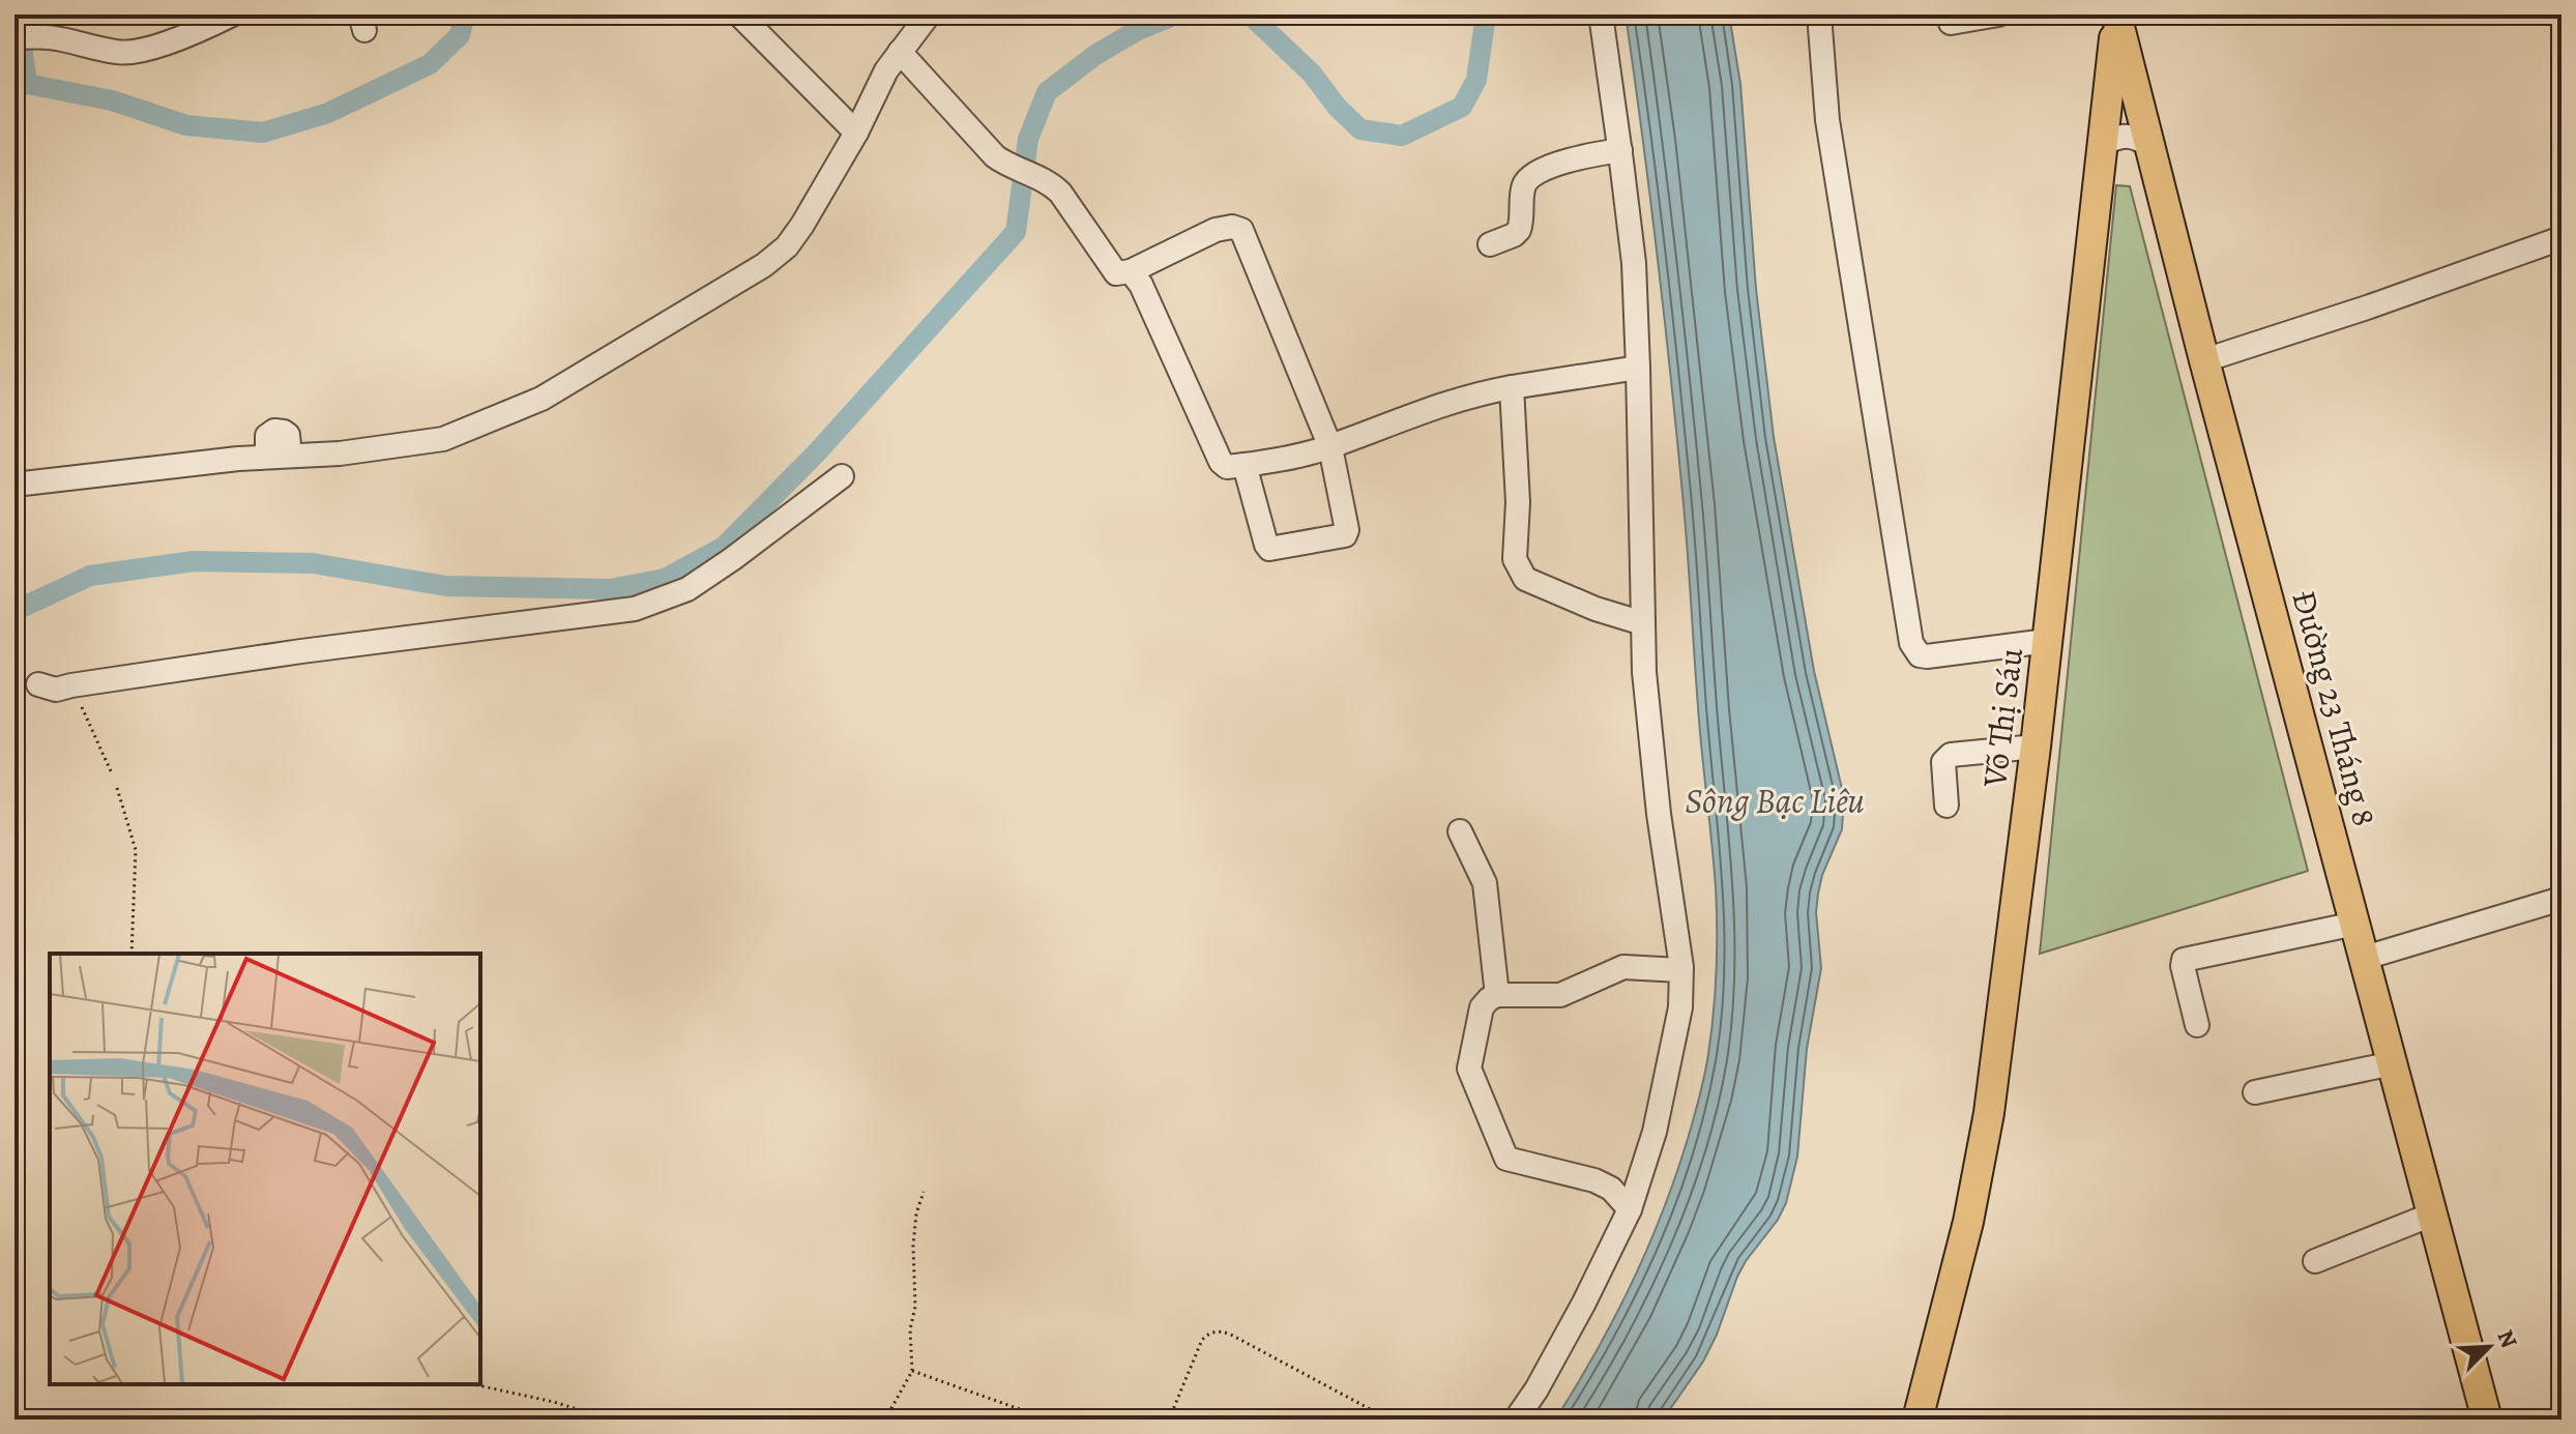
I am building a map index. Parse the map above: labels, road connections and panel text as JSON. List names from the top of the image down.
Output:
{
  "streets": {
    "main road": ["Đường 23 Tháng 8", "Võ Thị Sáu"]
  },
  "crossings": [
    ["Đường 23 Tháng 8", "Võ Thị Sáu"]
  ],
  "water": ["Sông Bạc Liêu"],
  "north": "top right"
}
